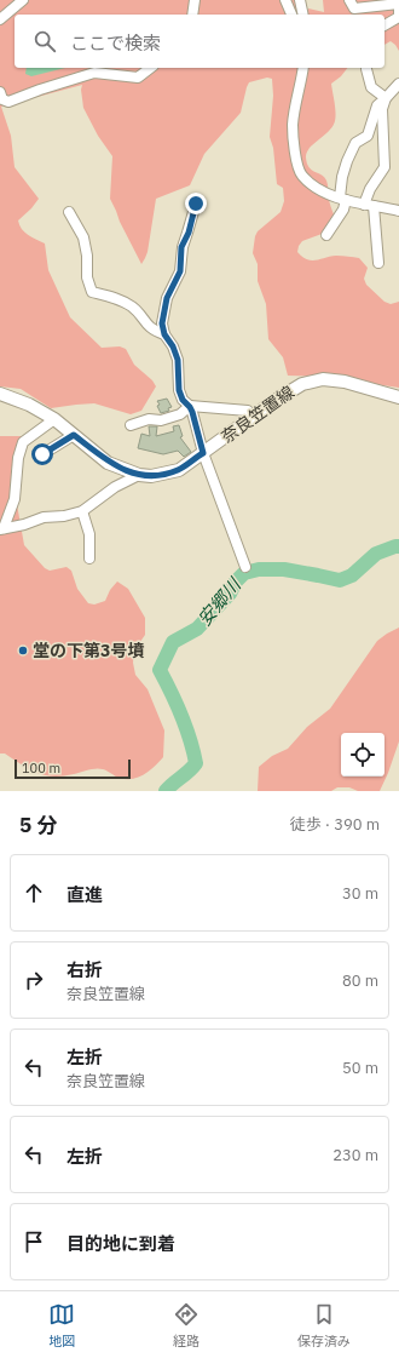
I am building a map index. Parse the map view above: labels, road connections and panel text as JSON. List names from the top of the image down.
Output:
{
  "streets": {
    "main road": ["奈良笠置線"]
  },
  "water": ["安郷川"],
  "places": ["堂の下第3号墳"],
  "scale_bar": "100 m",
  "page": {
    "search": "ここで検索",
    "scale": "100 m",
    "heading": ["5 分", "徒歩 · 390 m"],
    "list": [
      ["直進", "30 m"],
      ["右折", "奈良笠置線", "80 m"],
      ["左折", "奈良笠置線", "50 m"],
      ["左折", "230 m"],
      "目的地に到着"
    ],
    "nav": ["地図", "経路", "保存済み"]
  }
}
